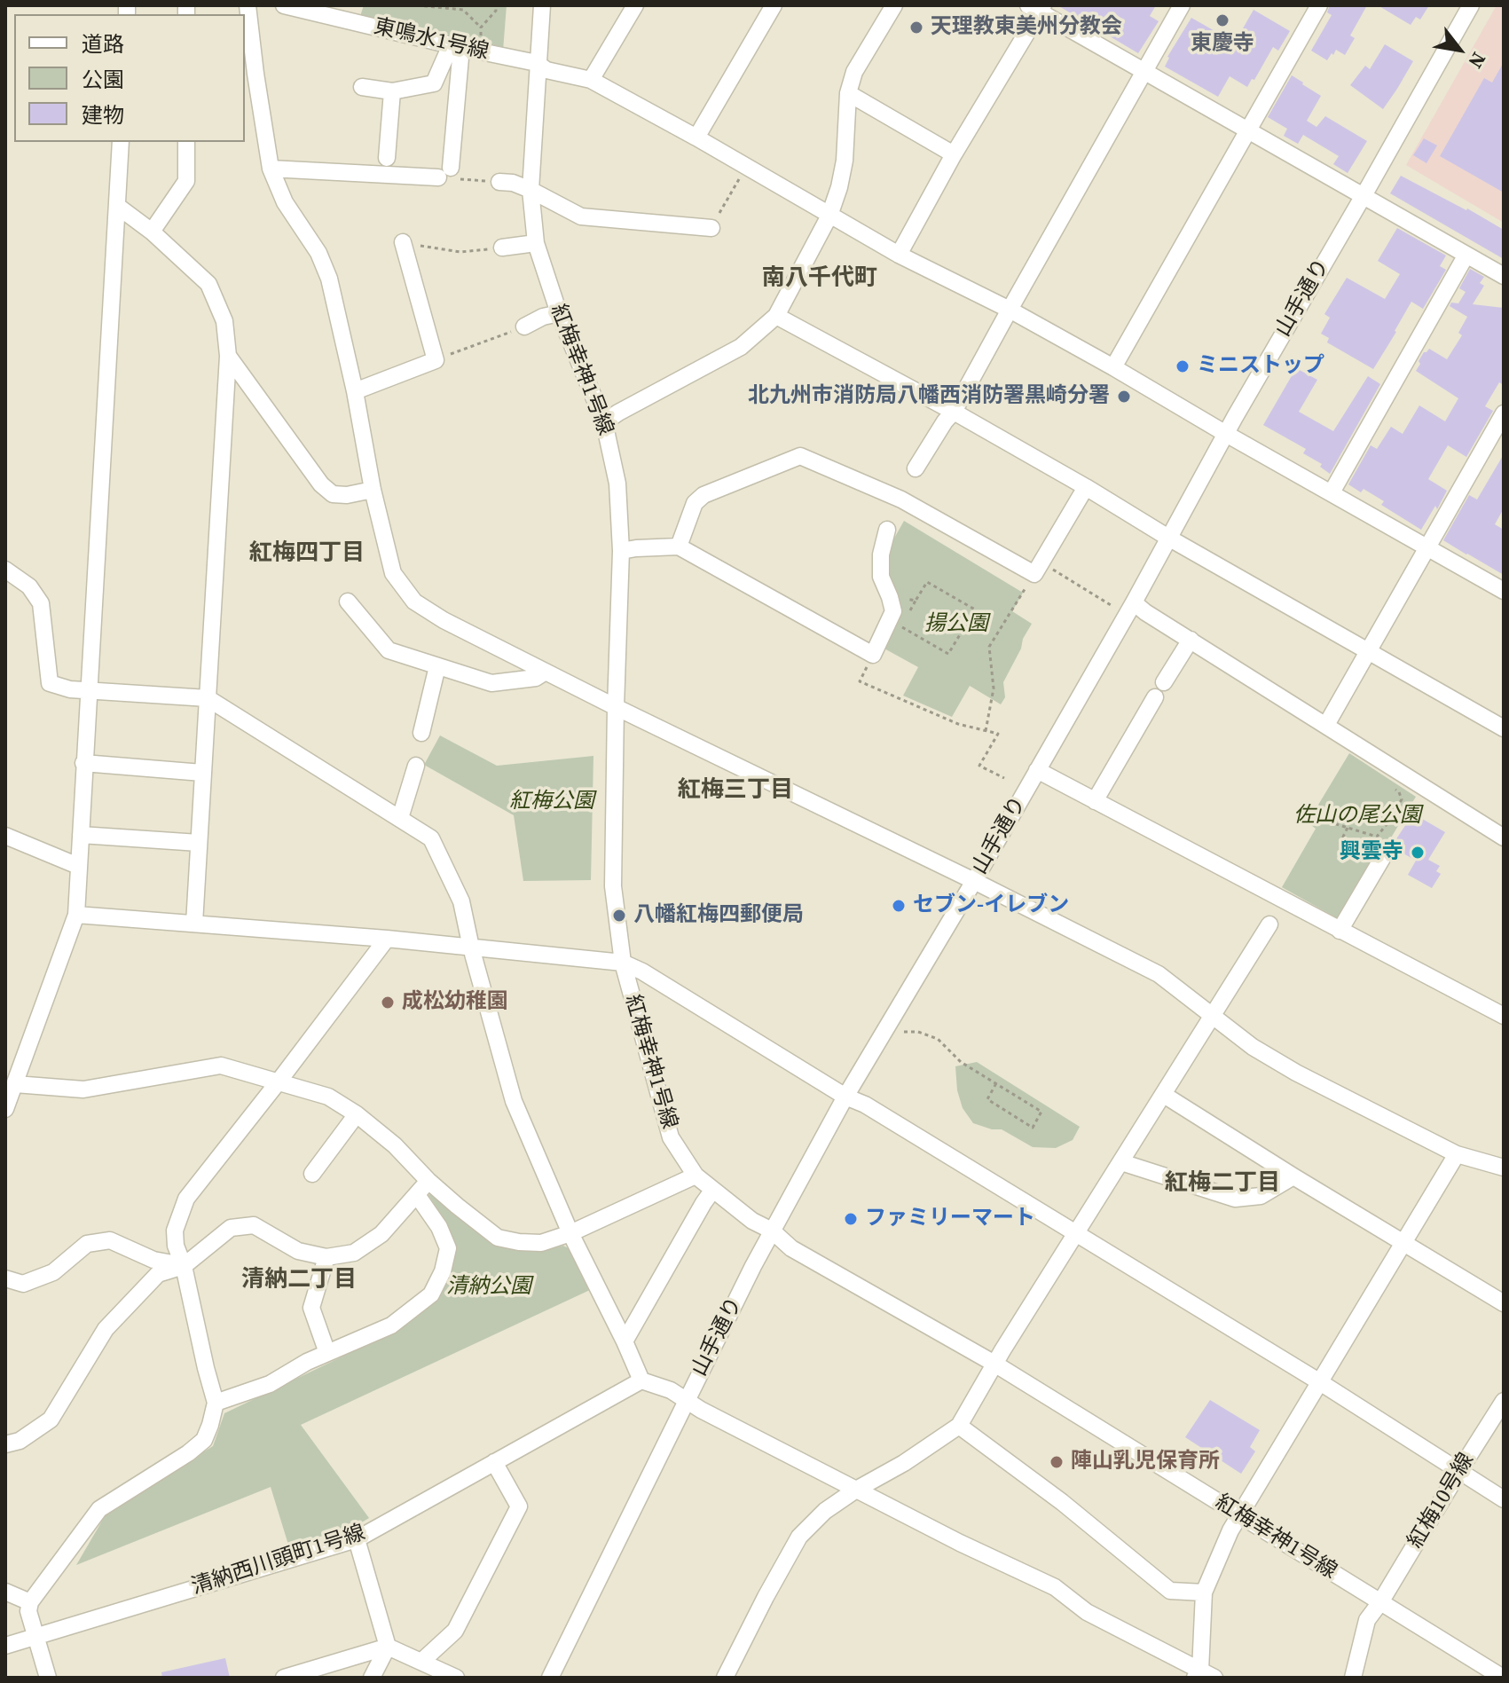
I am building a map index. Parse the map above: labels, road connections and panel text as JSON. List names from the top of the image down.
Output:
{
  "streets": {
    "street": [
      "東鳴水1号線",
      "山手通り",
      "紅梅幸神1号線",
      "紅梅10号線",
      "清納西川頭町1号線"
    ]
  },
  "crossings": [
    ["東鳴水1号線", "山手通り"],
    ["東鳴水1号線", "紅梅幸神1号線"],
    ["山手通り", "紅梅幸神1号線"],
    ["紅梅幸神1号線", "紅梅10号線"]
  ],
  "districts": [
    "南八千代町",
    "紅梅四丁目",
    "紅梅三丁目",
    "紅梅二丁目",
    "清納二丁目"
  ],
  "parks": [
    "揚公園",
    "紅梅公園",
    "佐山の尾公園",
    "清納公園"
  ],
  "places": [
    "東慶寺",
    "天理教東美州分教会",
    "ミニストップ",
    "北九州市消防局八幡西消防署黒崎分署",
    "興雲寺",
    "セブン-イレブン",
    "八幡紅梅四郵便局",
    "成松幼稚園",
    "ファミリーマート",
    "陣山乳児保育所"
  ],
  "legend": ["道路", "公園", "建物"],
  "north": "bottom right"
}
